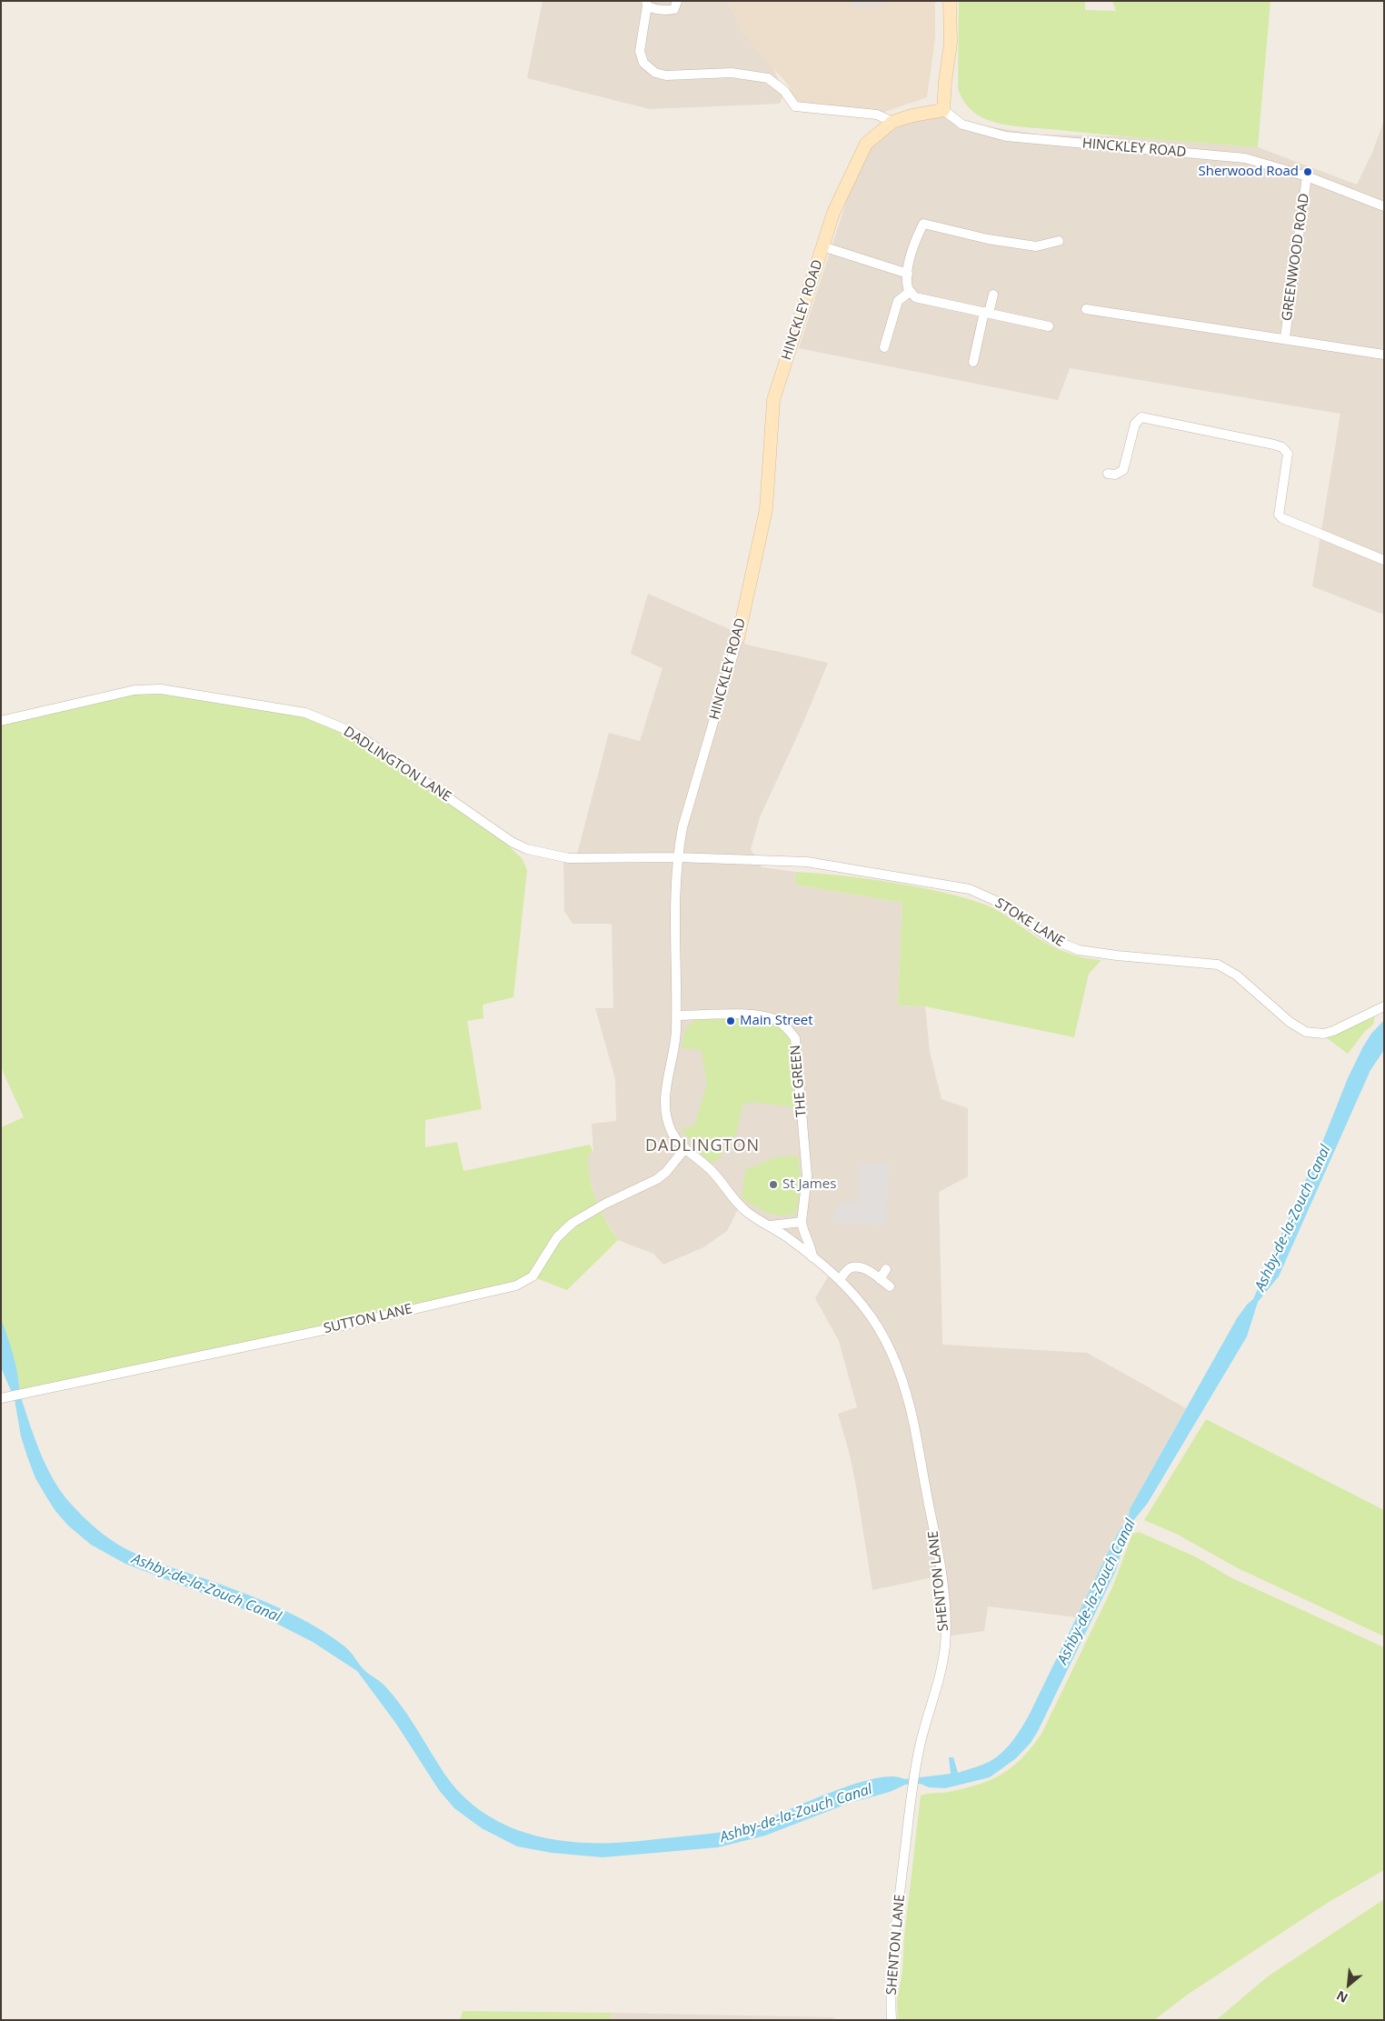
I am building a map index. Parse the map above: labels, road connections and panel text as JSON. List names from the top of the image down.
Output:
{
  "streets": {
    "street": [
      "HINCKLEY ROAD",
      "GREENWOOD ROAD",
      "DADLINGTON LANE",
      "STOKE LANE",
      "THE GREEN",
      "SUTTON LANE",
      "SHENTON LANE"
    ]
  },
  "crossings": [
    ["HINCKLEY ROAD", "GREENWOOD ROAD"],
    ["HINCKLEY ROAD", "DADLINGTON LANE"],
    ["HINCKLEY ROAD", "STOKE LANE"],
    ["HINCKLEY ROAD", "THE GREEN"],
    ["DADLINGTON LANE", "STOKE LANE"],
    ["THE GREEN", "SHENTON LANE"]
  ],
  "districts": ["DADLINGTON"],
  "water": ["Ashby-de-la-Zouch Canal"],
  "places": ["Sherwood Road", "Main Street", "St James"],
  "north": "bottom left"
}
